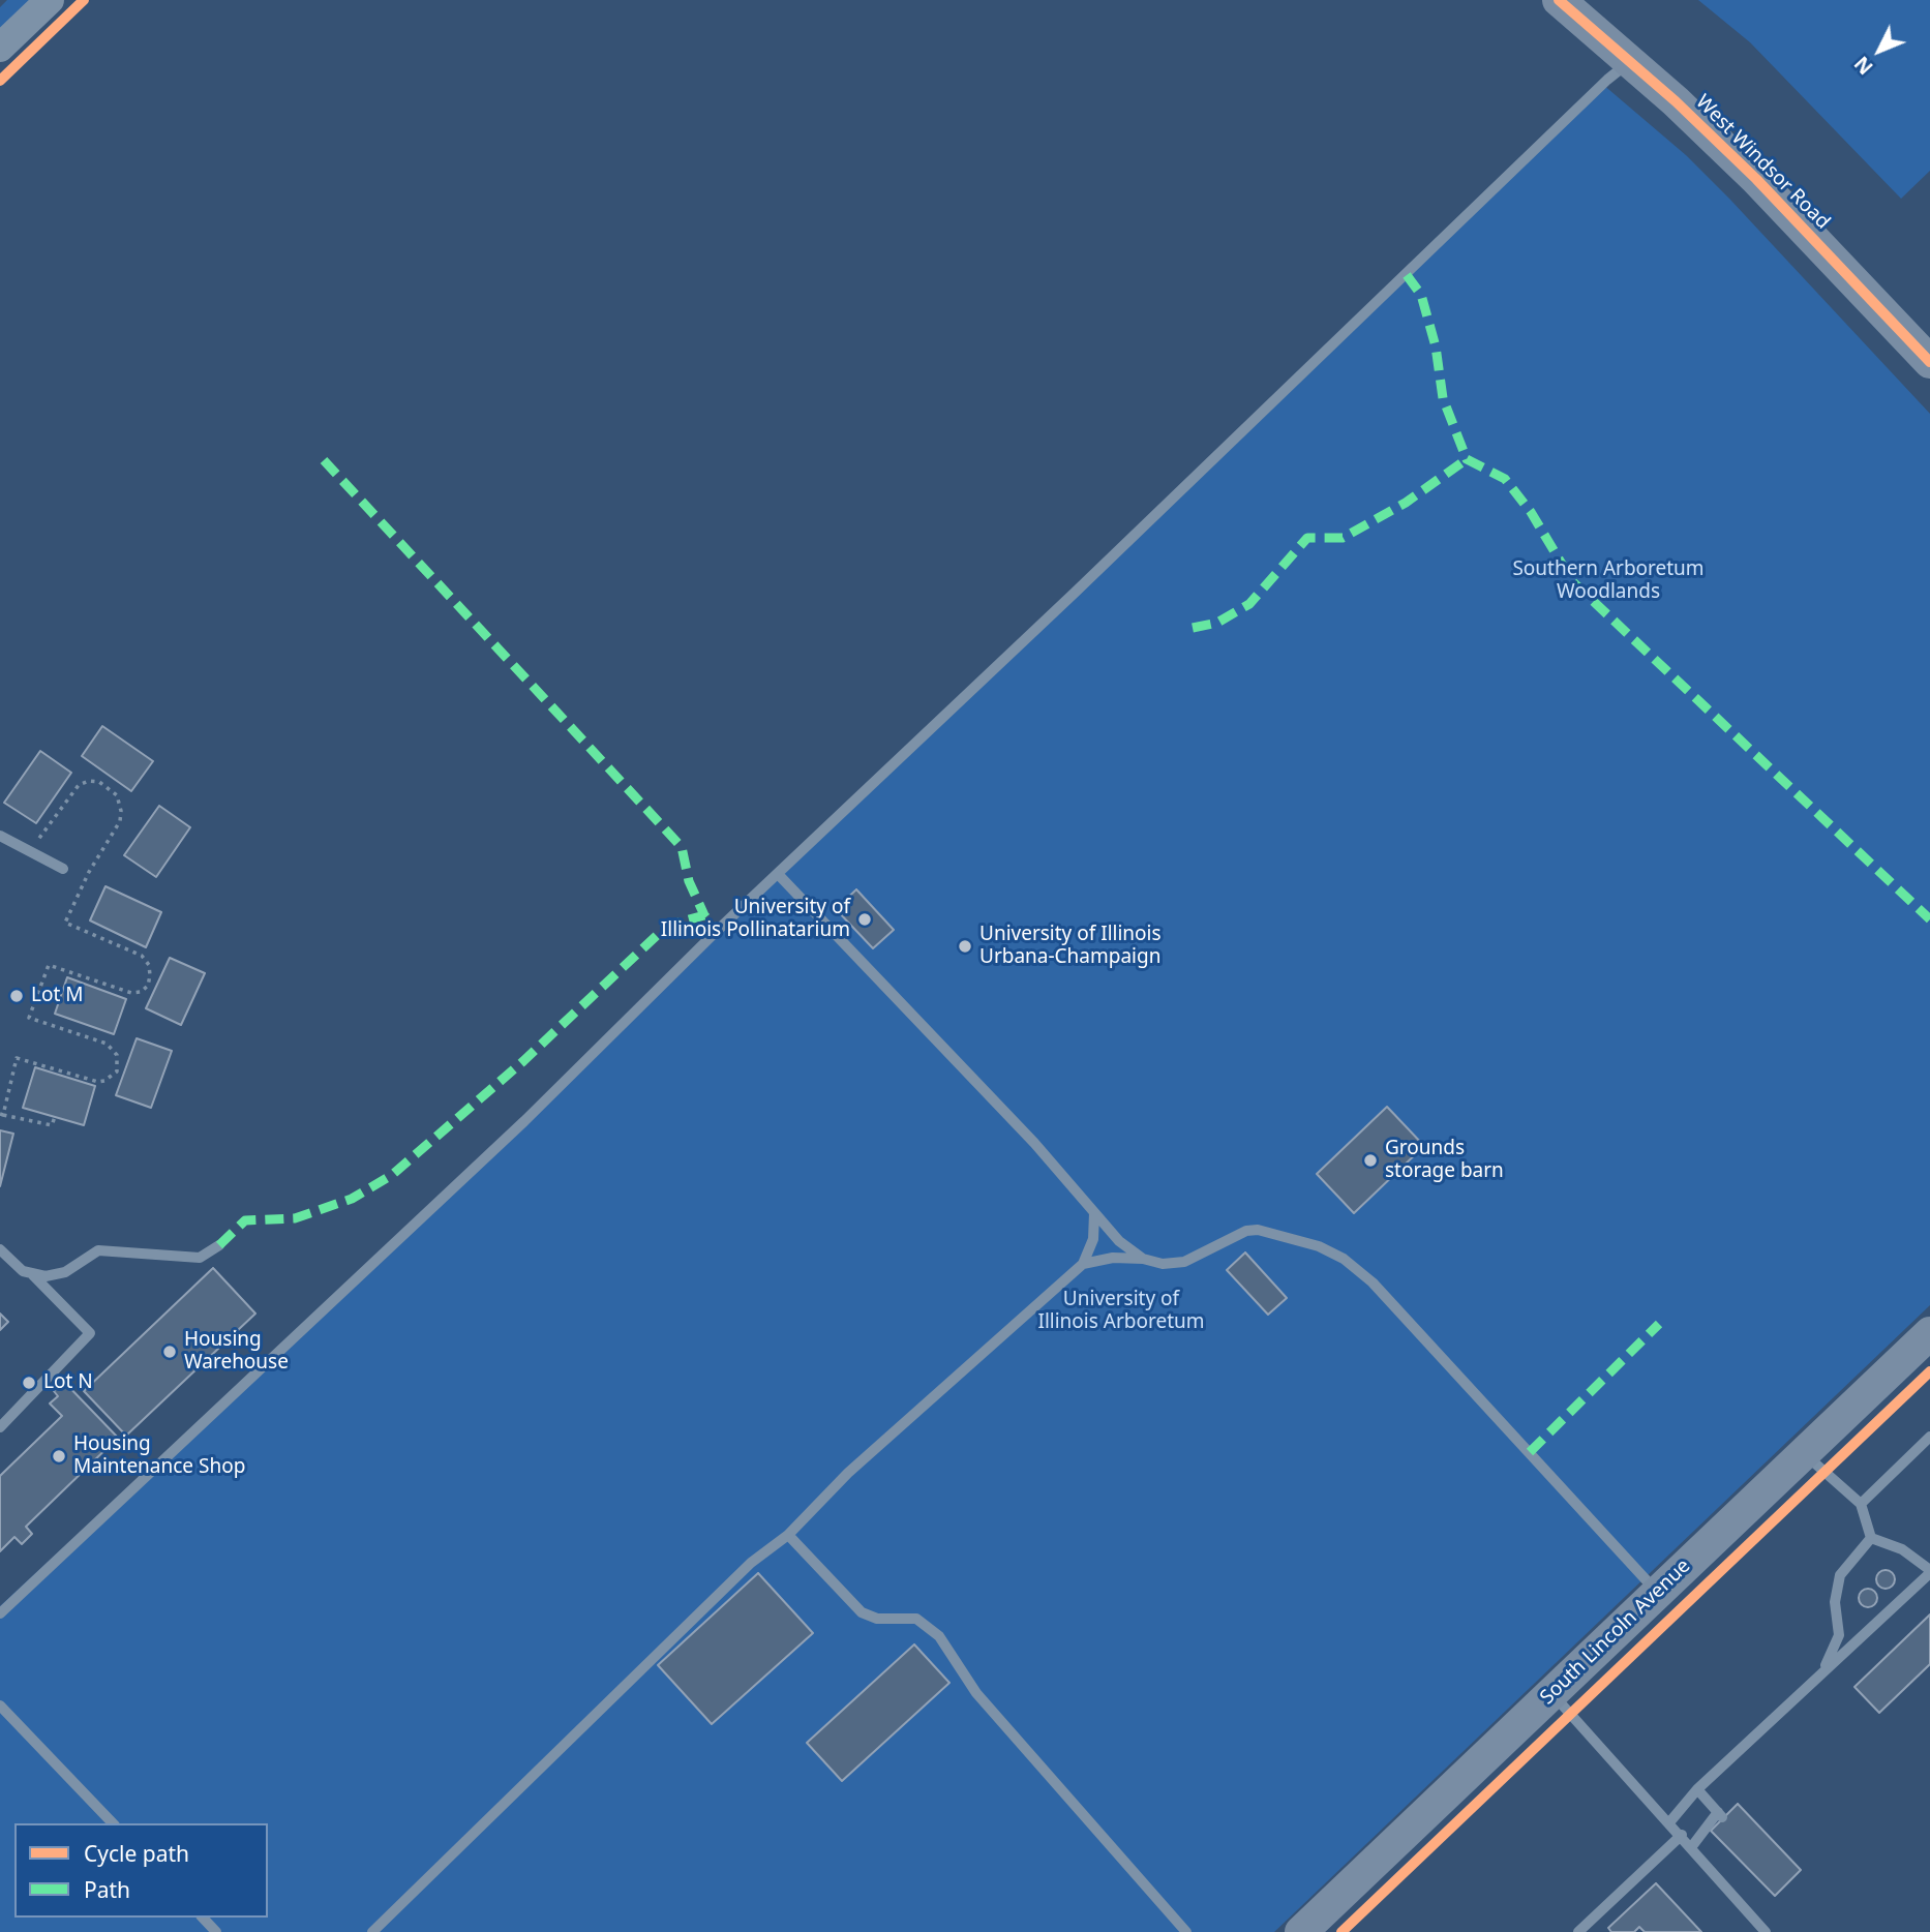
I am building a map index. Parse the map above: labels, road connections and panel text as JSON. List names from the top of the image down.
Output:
{
  "streets": {
    "main road": ["West Windsor Road", "South Lincoln Avenue"]
  },
  "parks": ["Southern Arboretum Woodlands", "University of Illinois Arboretum"],
  "places": [
    "University of Illinois Pollinatarium",
    "University of Illinois Urbana-Champaign",
    "Lot M",
    "Grounds storage barn",
    "Housing Warehouse",
    "Lot N",
    "Housing Maintenance Shop"
  ],
  "legend": ["Cycle path", "Path"],
  "north": "bottom left"
}
